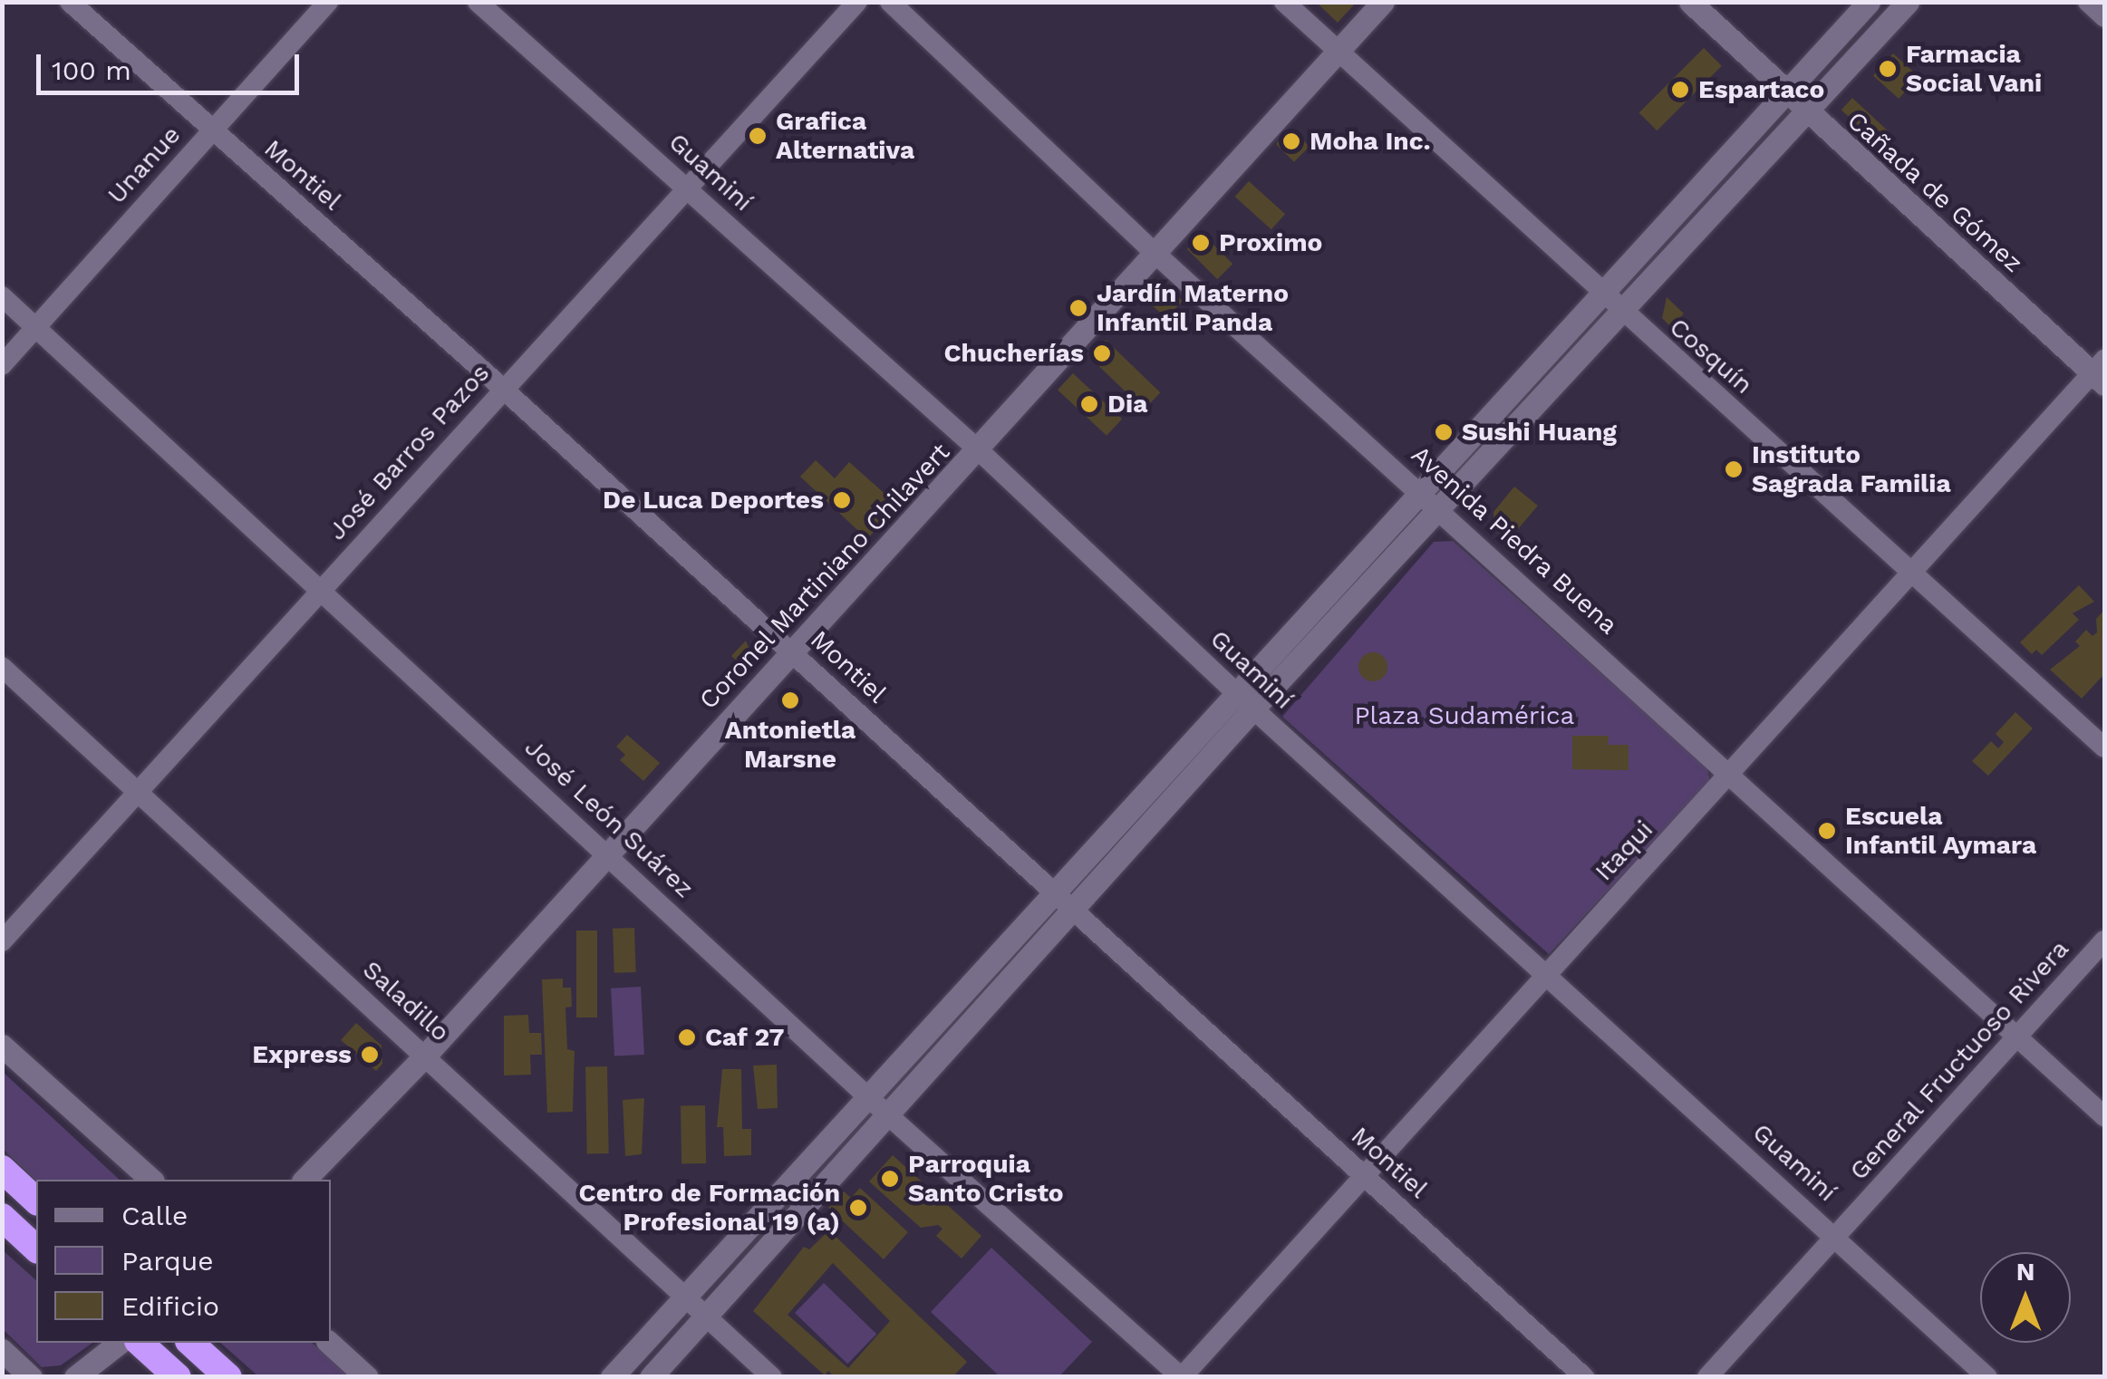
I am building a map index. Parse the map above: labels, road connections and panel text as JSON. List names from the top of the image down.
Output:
{
  "streets": {
    "main road": ["Cañada de Gómez", "Coronel Martiniano Chilavert"],
    "street": [
      "Unanue",
      "Guaminí",
      "Montiel",
      "Cosquín",
      "José Barros Pazos",
      "Avenida Piedra Buena",
      "José León Suárez",
      "Itaqui",
      "Saladillo",
      "General Fructuoso Rivera"
    ]
  },
  "crossings": [
    ["Unanue", "Montiel"],
    ["Unanue", "José León Suárez"],
    ["Guaminí", "José Barros Pazos"],
    ["Guaminí", "Coronel Martiniano Chilavert"],
    ["Guaminí", "Itaqui"],
    ["Guaminí", "General Fructuoso Rivera"],
    ["Montiel", "José Barros Pazos"],
    ["Montiel", "Coronel Martiniano Chilavert"],
    ["Montiel", "Itaqui"],
    ["Cañada de Gómez", "Itaqui"],
    ["Cosquín", "Coronel Martiniano Chilavert"],
    ["Cosquín", "Itaqui"],
    ["José Barros Pazos", "José León Suárez"],
    ["José Barros Pazos", "Saladillo"],
    ["Avenida Piedra Buena", "Coronel Martiniano Chilavert"],
    ["Avenida Piedra Buena", "Itaqui"],
    ["Avenida Piedra Buena", "General Fructuoso Rivera"],
    ["Coronel Martiniano Chilavert", "José León Suárez"],
    ["Coronel Martiniano Chilavert", "Saladillo"],
    ["José León Suárez", "Itaqui"]
  ],
  "parks": ["Plaza Sudamérica"],
  "places": [
    "Farmacia Social Vani",
    "Espartaco",
    "Grafica Alternativa",
    "Moha Inc.",
    "Proximo",
    "Jardín Materno Infantil Panda",
    "Chucherías",
    "Dia",
    "Sushi Huang",
    "Instituto Sagrada Familia",
    "De Luca Deportes",
    "Antonietla Marsne",
    "Escuela Infantil Aymara",
    "Caf 27",
    "Express",
    "Parroquia Santo Cristo",
    "Centro de Formación Profesional 19 (a)"
  ],
  "legend": ["Calle", "Parque", "Edificio"],
  "scale_bar": "100 m",
  "north": "top"
}
